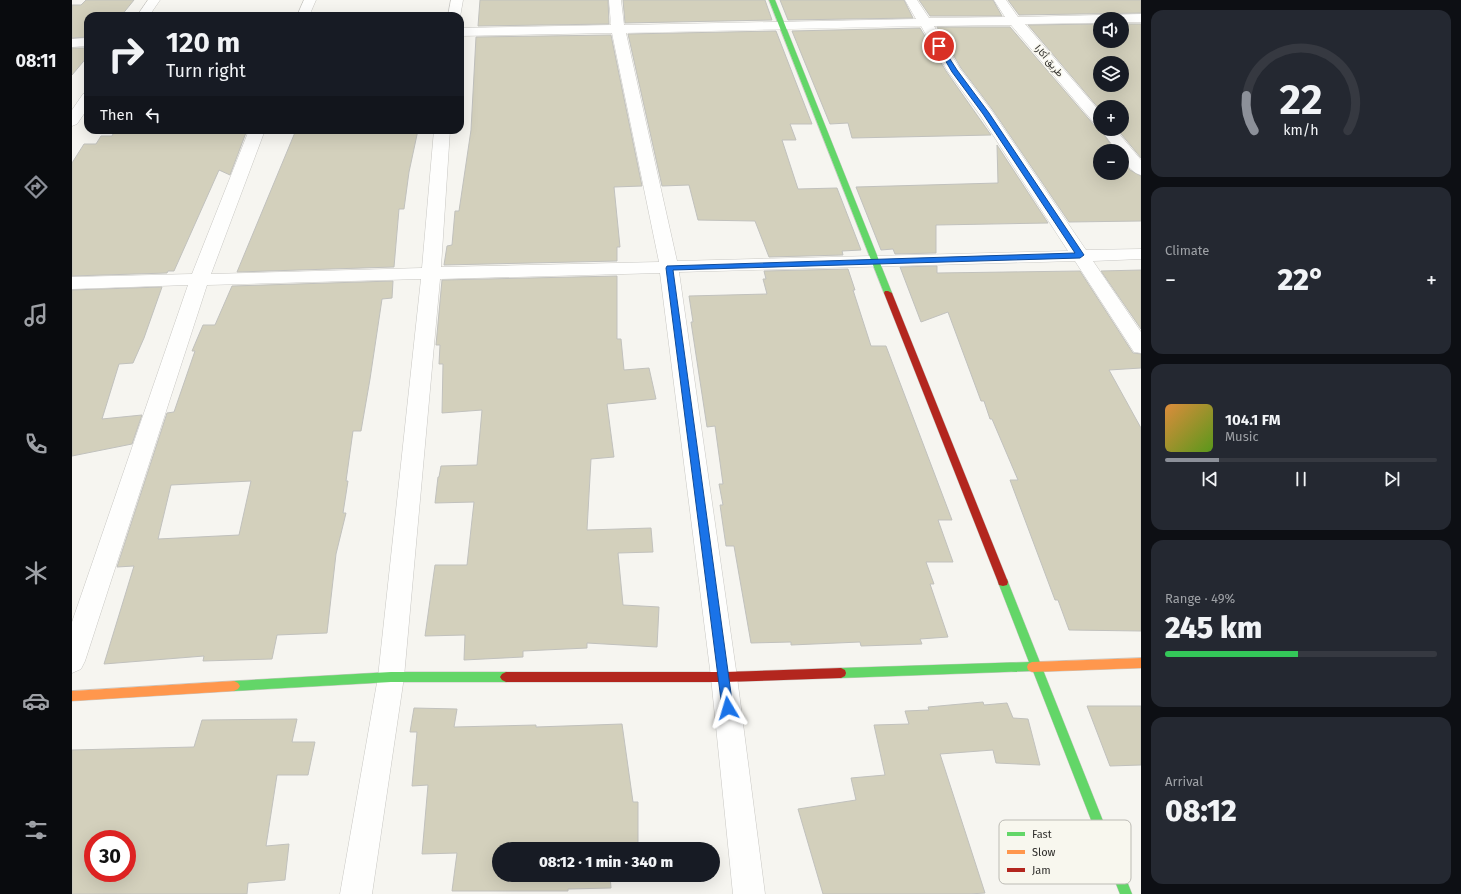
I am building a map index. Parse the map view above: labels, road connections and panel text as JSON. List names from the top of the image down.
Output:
{
  "streets": {
    "street": ["طريق أكارا"]
  },
  "legend": ["Fast", "Slow", "Jam"],
  "page": {
    "tabs": "08:11",
    "map_buttons": ["+", "−"],
    "turn": ["120 m", "Turn right"],
    "then": "Then",
    "tile": [
      "Climate",
      ["Range · 49%", "245 km"],
      ["Arrival", "08:12"]
    ],
    "heat": ["−", "22°", "+"],
    "song": ["104.1 FM", "Music"],
    "limit": "30",
    "trip": "08:12 · 1 min · 340 m",
    "gauge": ["22", "km/h"]
  }
}
